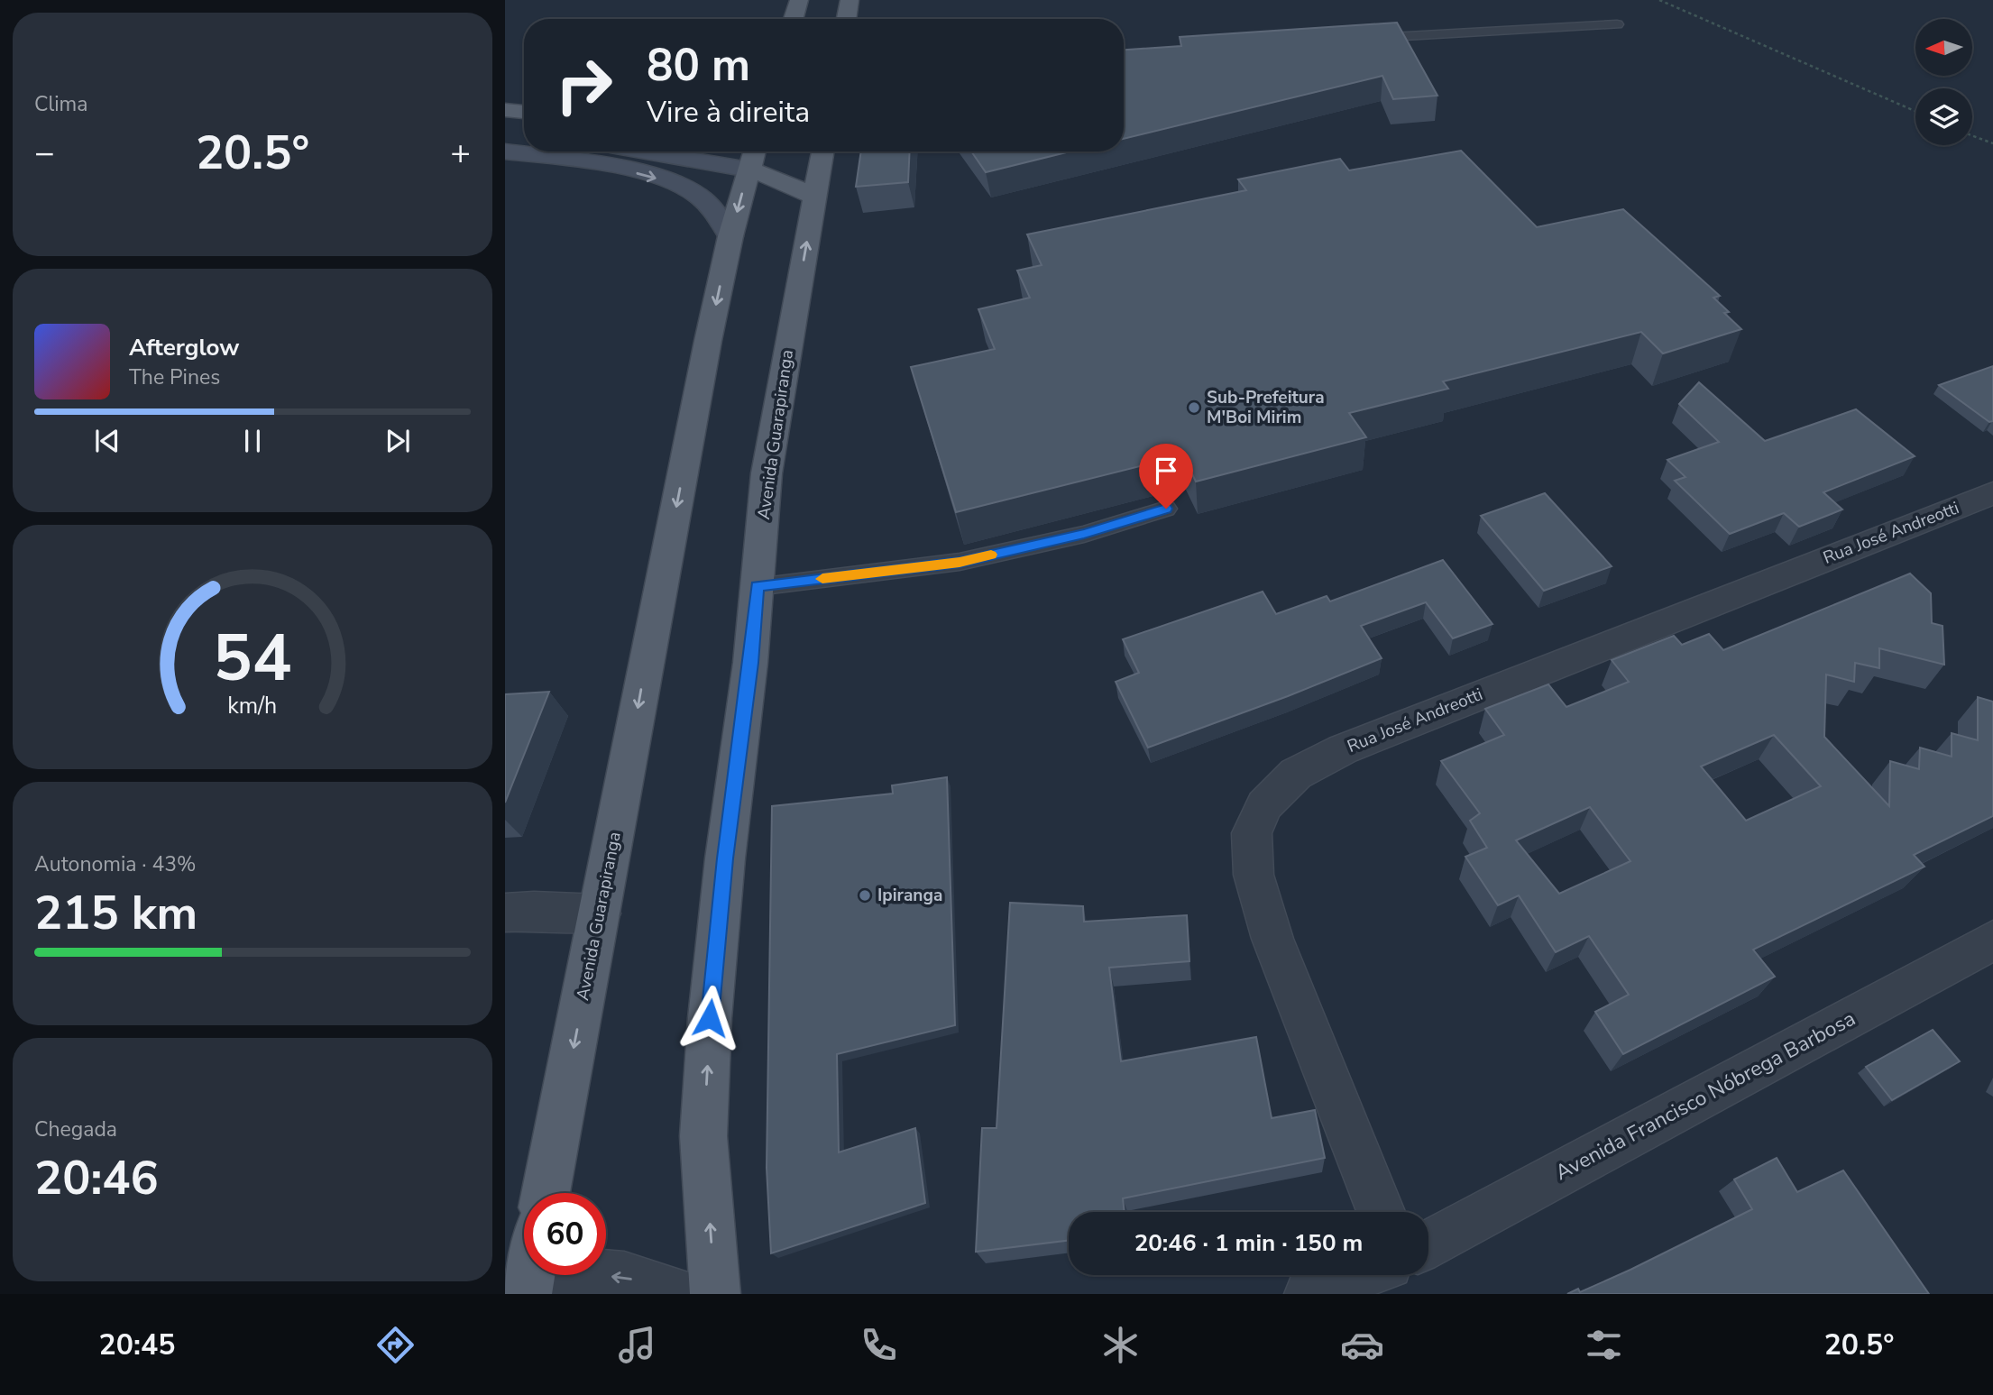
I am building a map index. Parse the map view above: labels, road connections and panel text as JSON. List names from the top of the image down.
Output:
{
  "streets": {
    "main road": ["Avenida Guarapiranga"],
    "street": ["Rua José Andreotti", "Avenida Francisco Nóbrega Barbosa"]
  },
  "places": ["Sub-Prefeitura M'Boi Mirim", "Ipiranga"],
  "north": "left",
  "page": {
    "tile": [
      "Clima",
      ["Autonomia · 43%", "215 km"],
      ["Chegada", "20:46"]
    ],
    "turn": ["80 m", "Vire à direita"],
    "heat": ["−", "20.5°", "+"],
    "song": ["Afterglow", "The Pines"],
    "limit": "60",
    "trip": "20:46 · 1 min · 150 m",
    "tabs": ["20:45", "20.5°"],
    "gauge": ["54", "km/h"]
  }
}
